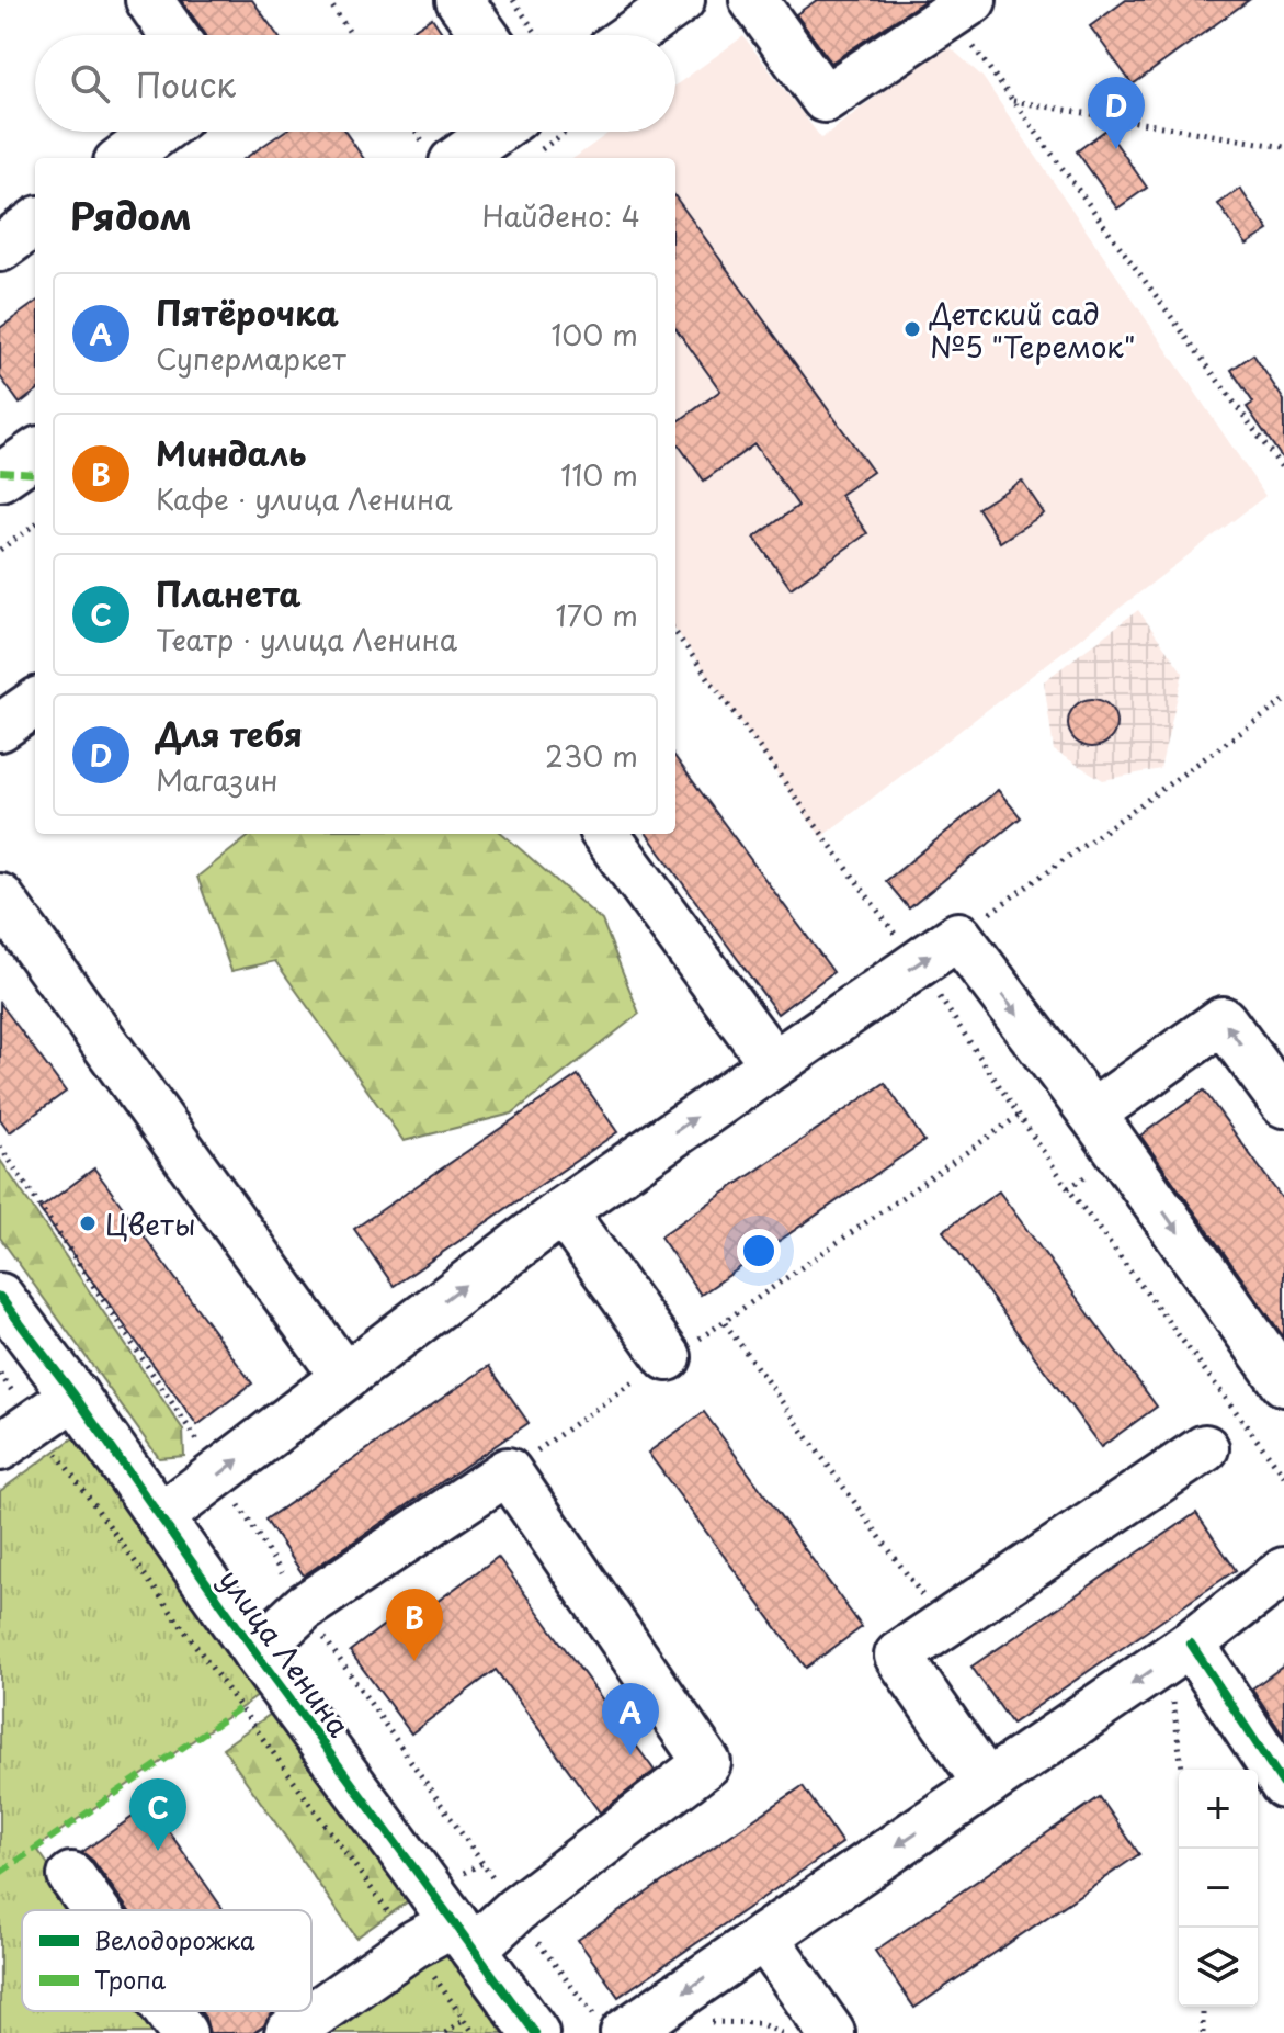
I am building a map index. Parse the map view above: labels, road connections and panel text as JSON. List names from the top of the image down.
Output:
{
  "streets": {
    "street": ["улица Ленина"]
  },
  "places": ["Детский сад №5 \"Теремок\"", "Цветы"],
  "legend": ["Велодорожка", "Тропа"],
  "page": {
    "search": "Поиск",
    "pins": [
      "D",
      "B",
      "A",
      "C"
    ],
    "heading": ["Рядом", "Найдено: 4"],
    "list": [
      {
        "mark": "A",
        "name": "Пятёрочка",
        "note": "Супермаркет",
        "value": "100 m"
      },
      {
        "mark": "B",
        "name": "Миндаль",
        "note": "Кафе · улица Ленина",
        "value": "110 m"
      },
      {
        "mark": "C",
        "name": "Планета",
        "note": "Театр · улица Ленина",
        "value": "170 m"
      },
      {
        "mark": "D",
        "name": "Для тебя",
        "note": "Магазин",
        "value": "230 m"
      }
    ],
    "map_buttons": ["+", "−"]
  }
}
